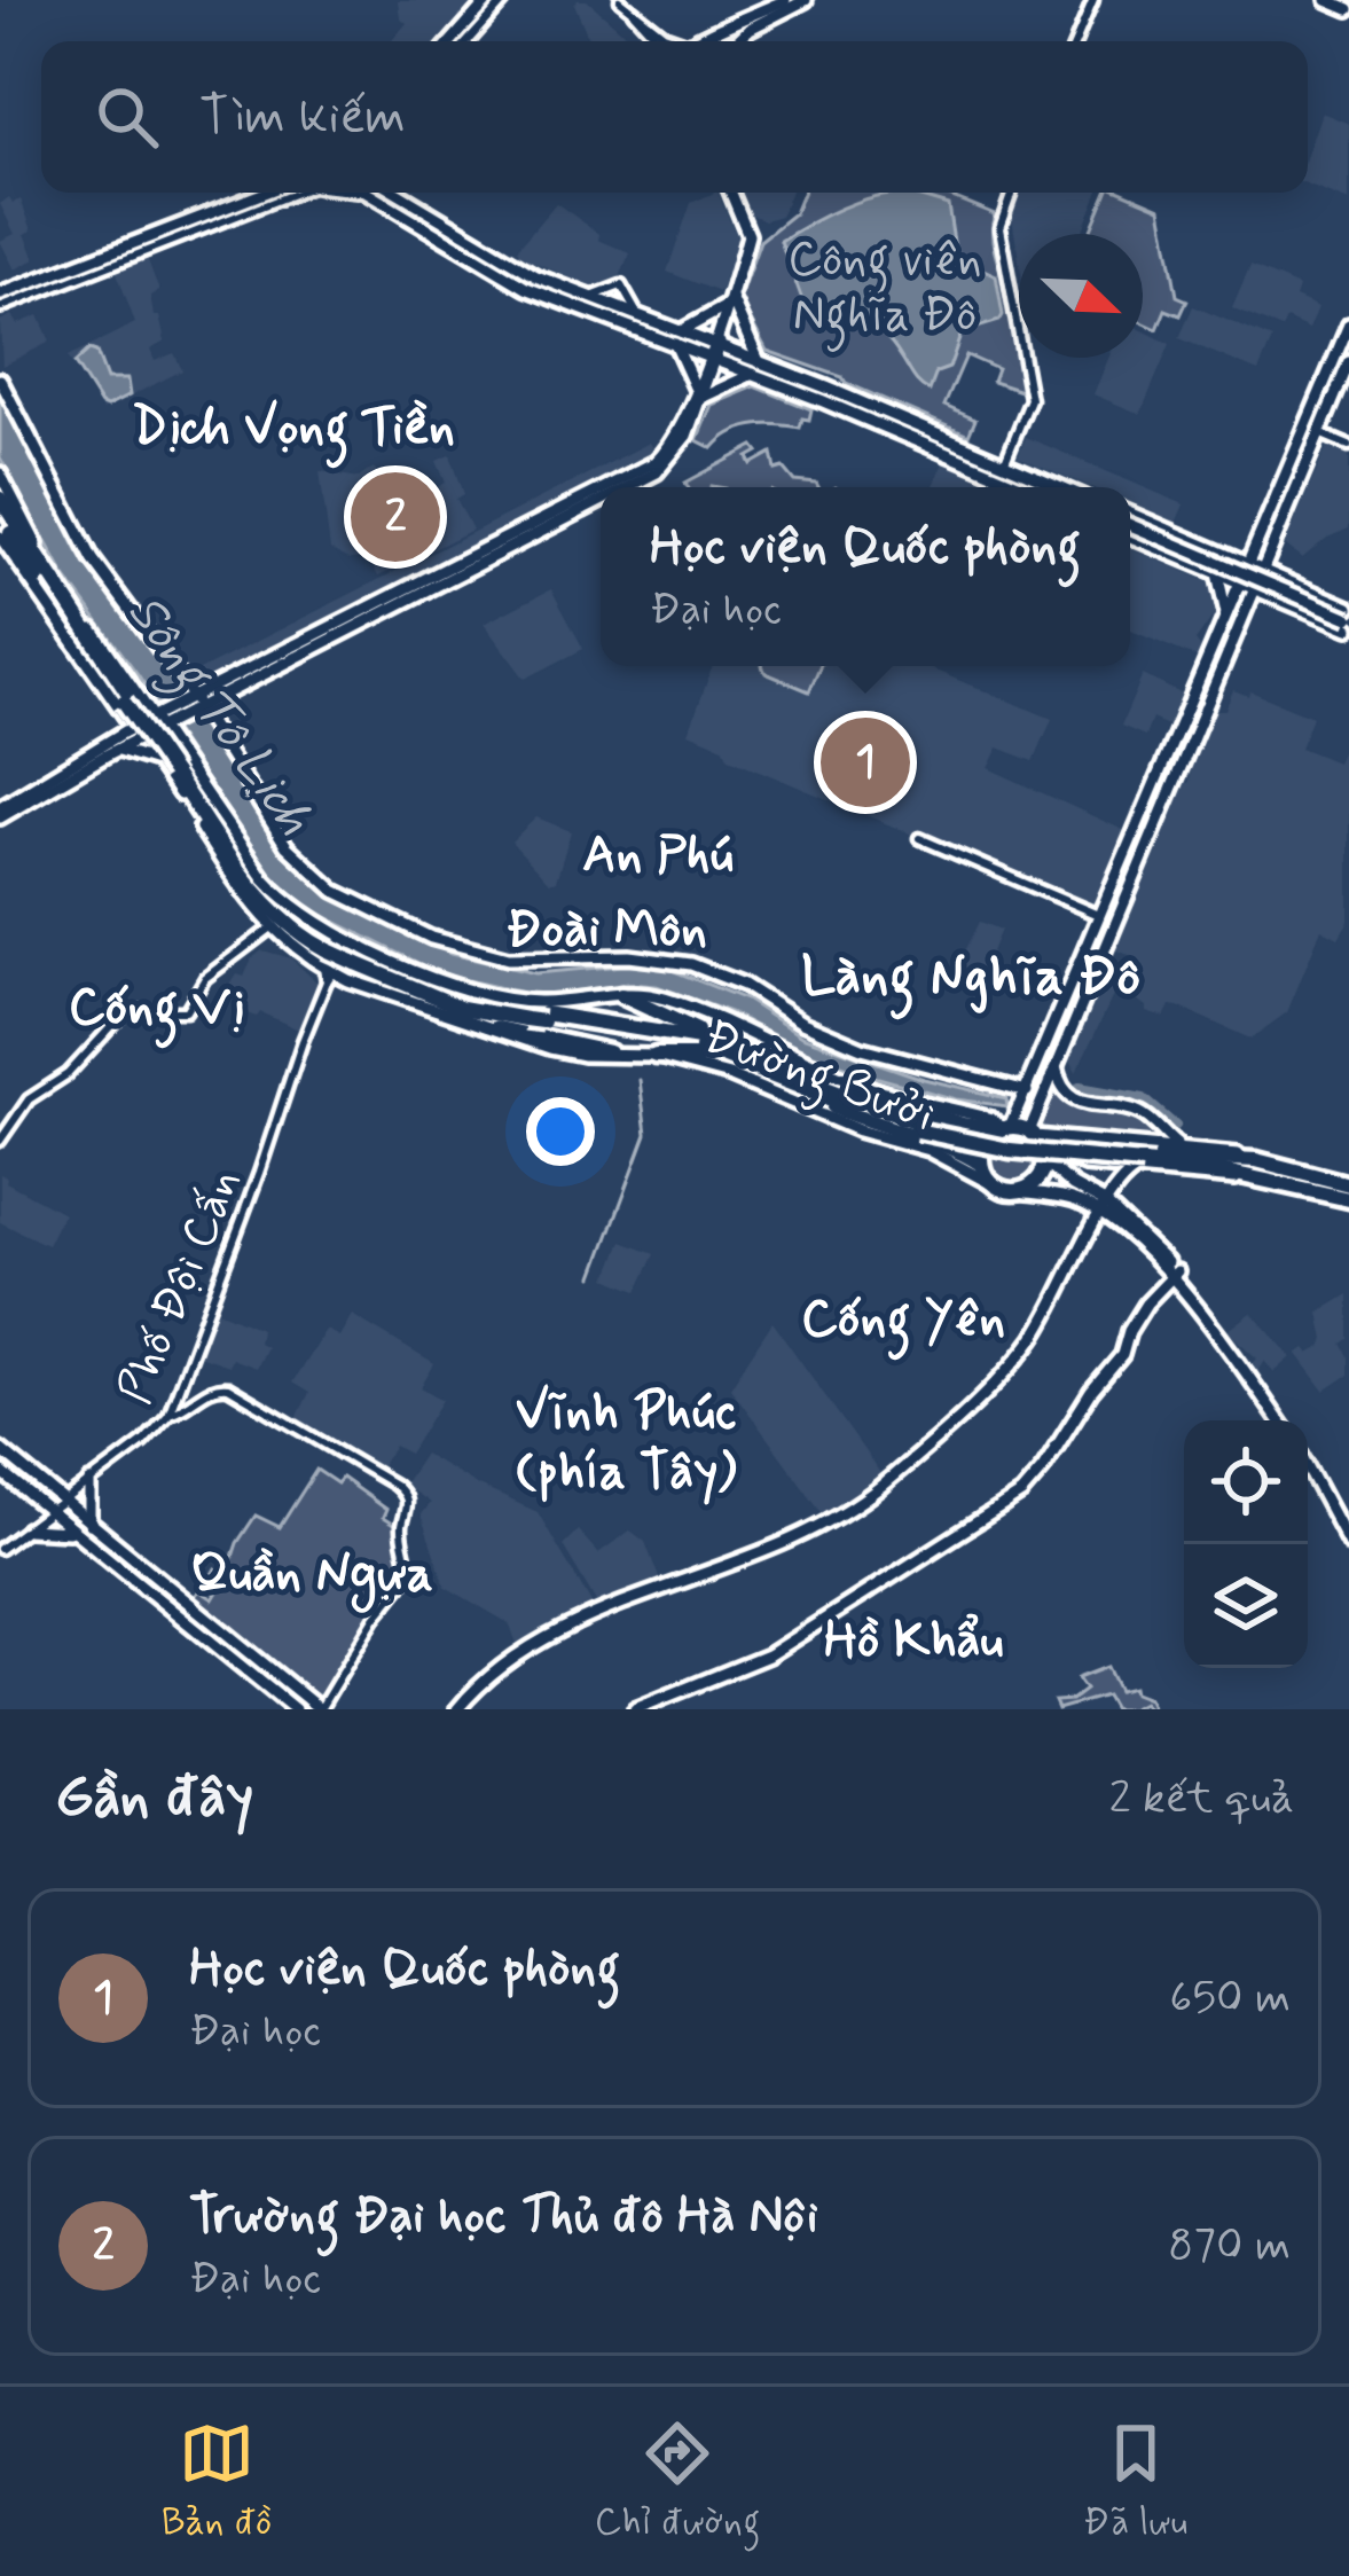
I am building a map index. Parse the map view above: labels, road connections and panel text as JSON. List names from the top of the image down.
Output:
{
  "streets": {
    "main road": ["Đường Bưởi"],
    "street": ["Phố Đội Cấn"]
  },
  "crossings": [
    ["Đường Bưởi", "Phố Đội Cấn"]
  ],
  "districts": [
    "Dịch Vọng Tiền",
    "An Phú",
    "Đoài Môn",
    "Làng Nghĩa Đô",
    "Cống Vị",
    "Cống Yên",
    "Vĩnh Phúc (phía Tây)",
    "Quần Ngựa",
    "Hồ Khẩu"
  ],
  "water": ["Sông Tô Lịch"],
  "parks": ["Công viên Nghĩa Đô"],
  "north": "bottom right",
  "page": {
    "search": "Tìm kiếm",
    "pins": ["2", "1"],
    "popup": ["Học viện Quốc phòng", "Đại học"],
    "heading": ["Gần đây", "2 kết quả"],
    "list": [
      {
        "mark": "1",
        "name": "Học viện Quốc phòng",
        "note": "Đại học",
        "value": "650 m"
      },
      {
        "mark": "2",
        "name": "Trường Đại học Thủ đô Hà Nội",
        "note": "Đại học",
        "value": "870 m"
      }
    ],
    "nav": ["Bản đồ", "Chỉ đường", "Đã lưu"]
  }
}
